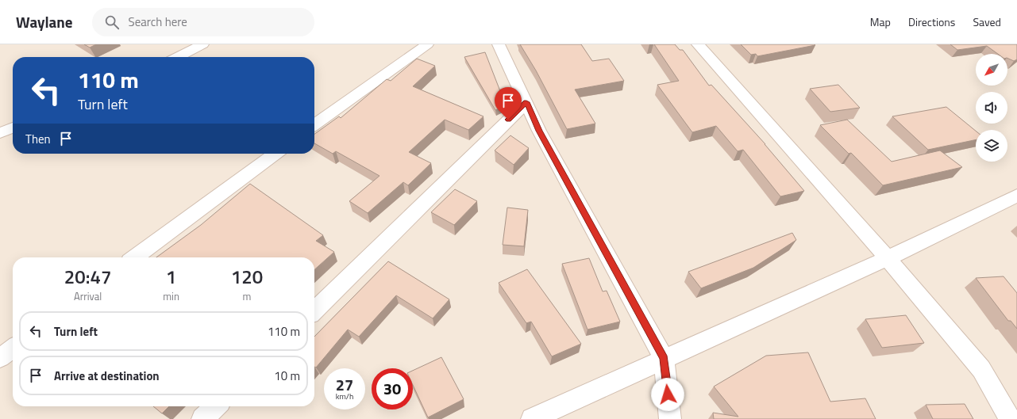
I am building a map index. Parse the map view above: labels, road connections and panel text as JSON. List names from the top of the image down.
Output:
{
  "north": "bottom left",
  "page": {
    "header": "Waylane",
    "search": "Search here",
    "nav": ["Map", "Directions", "Saved"],
    "turn": ["110 m", "Turn left"],
    "then": "Then",
    "eta": [
      "20:47",
      "Arrival",
      "1",
      "min",
      "120",
      "m"
    ],
    "list": [
      {
        "name": "Turn left",
        "value": "110 m"
      },
      {
        "name": "Arrive at destination",
        "value": "10 m"
      }
    ],
    "speed": "27 km/h",
    "limit": "30"
  }
}
